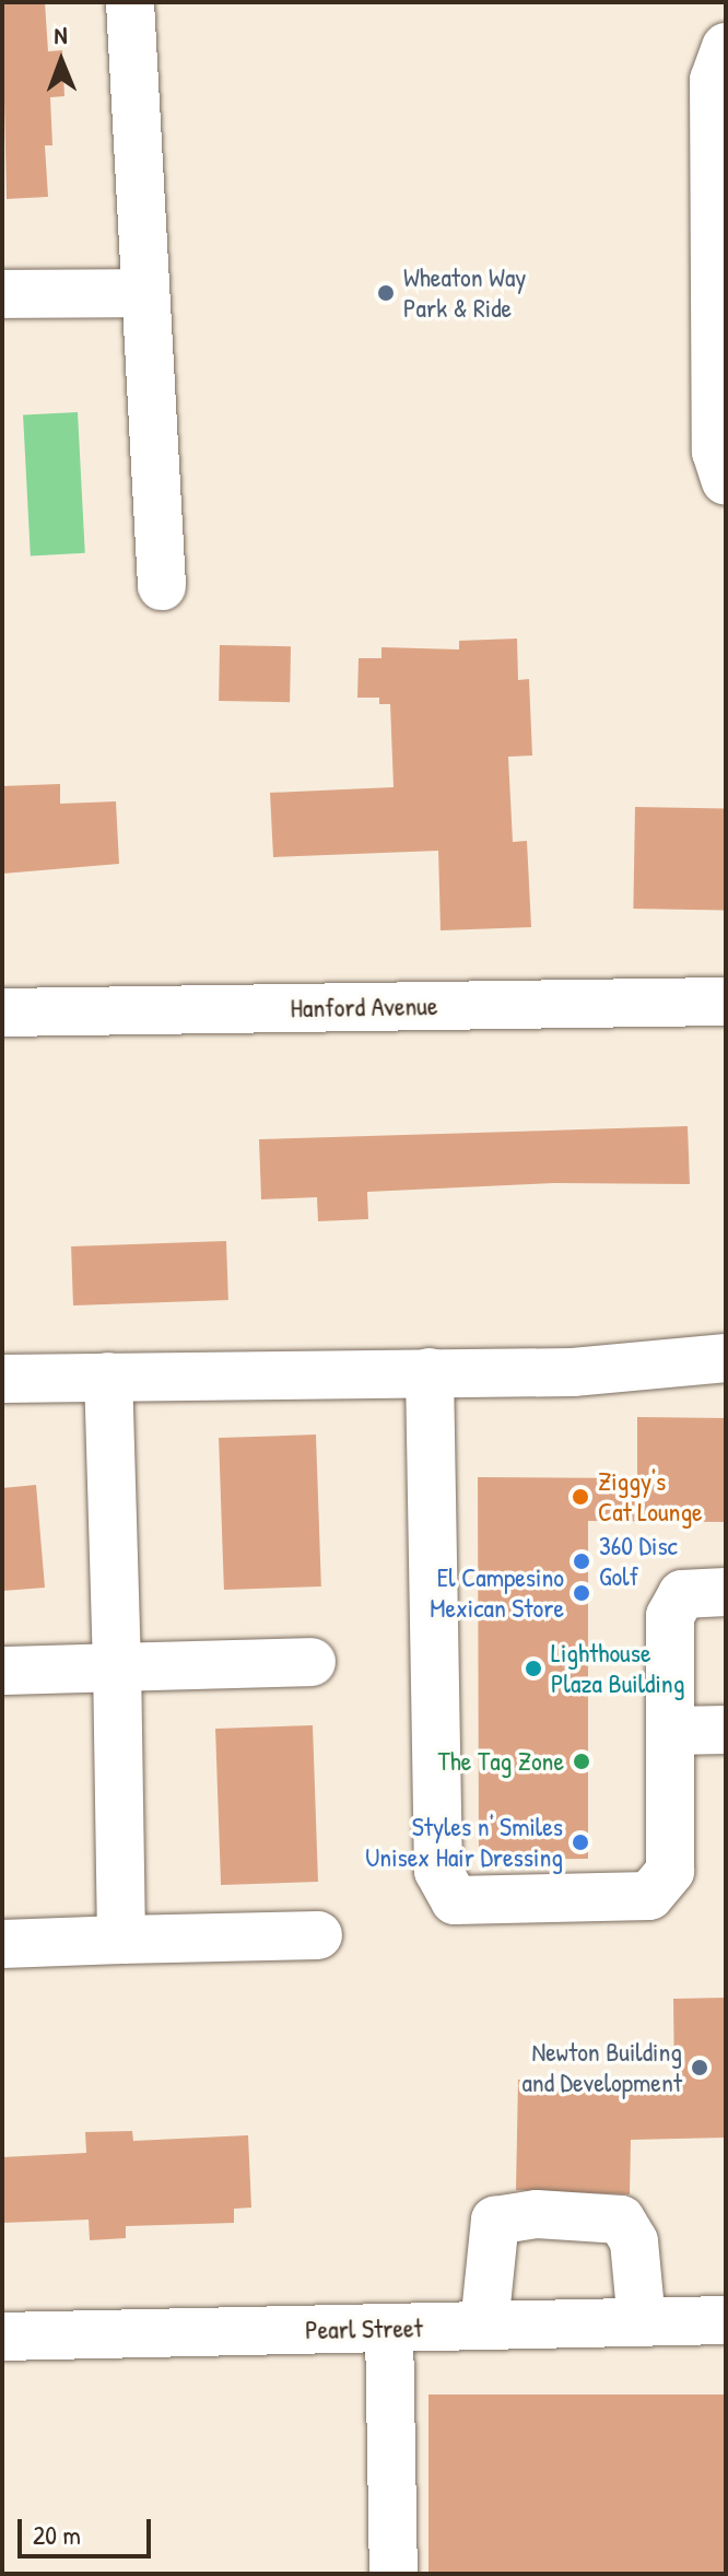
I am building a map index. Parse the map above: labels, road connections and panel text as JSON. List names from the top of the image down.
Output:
{
  "streets": {
    "street": ["Hanford Avenue", "Pearl Street"]
  },
  "places": [
    "Wheaton Way Park & Ride",
    "Ziggy's Cat Lounge",
    "360 Disc Golf",
    "El Campesino Mexican Store",
    "Lighthouse Plaza Building",
    "The Tag Zone",
    "Styles n' Smiles Unisex Hair Dressing",
    "Newton Building and Development"
  ],
  "scale_bar": "20 m",
  "north": "top"
}
